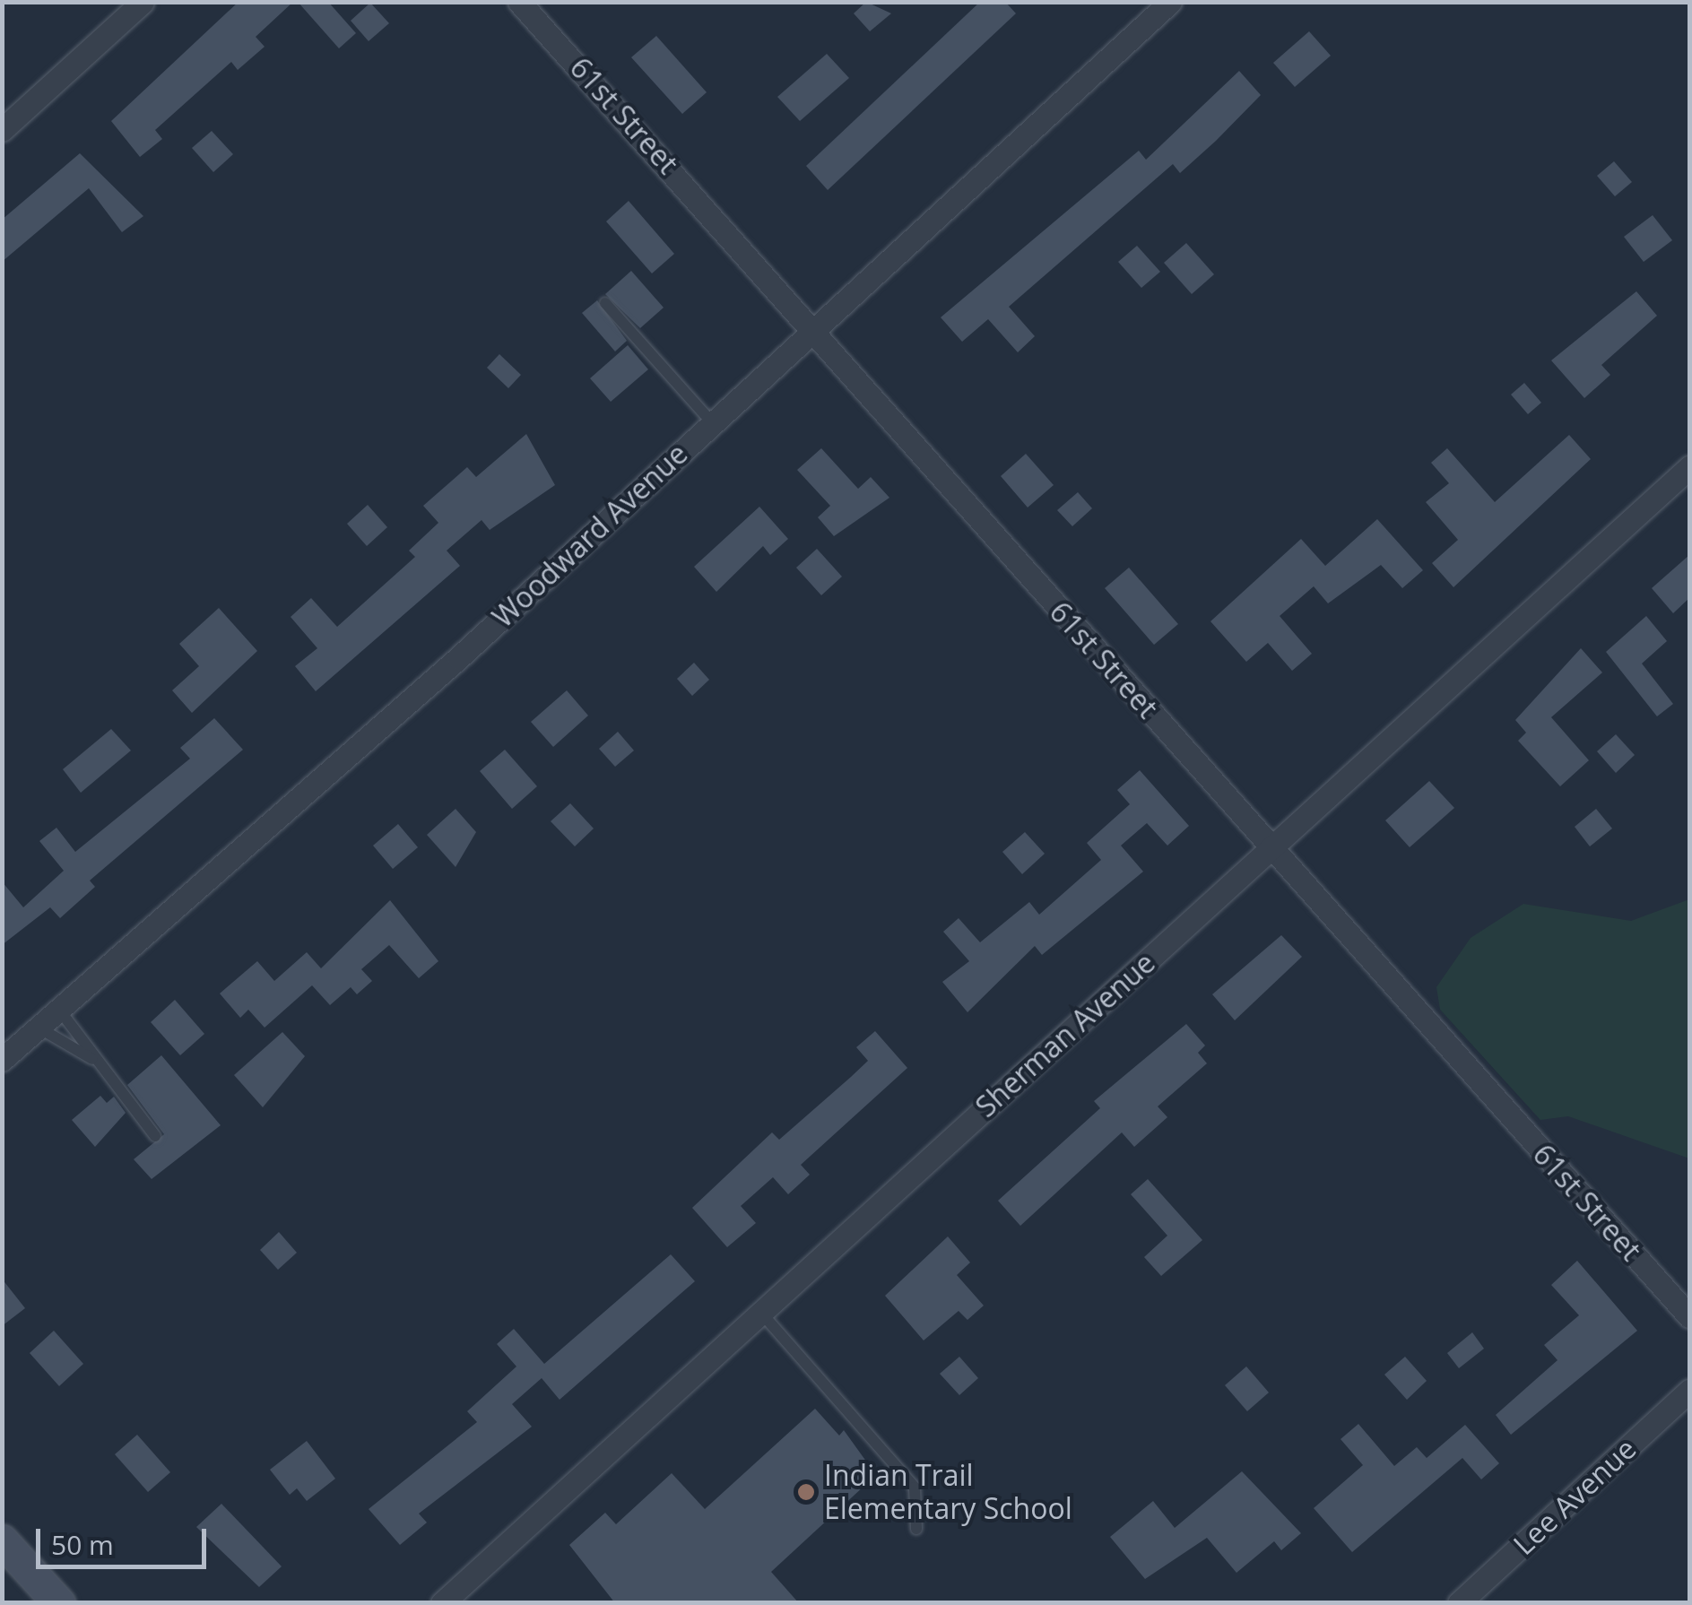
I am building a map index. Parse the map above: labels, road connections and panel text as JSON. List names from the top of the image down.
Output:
{
  "streets": {
    "street": [
      "61st Street",
      "Woodward Avenue",
      "Sherman Avenue",
      "Lee Avenue"
    ]
  },
  "crossings": [
    ["61st Street", "Woodward Avenue"],
    ["61st Street", "Sherman Avenue"]
  ],
  "places": ["Indian Trail Elementary School"],
  "scale_bar": "50 m"
}
